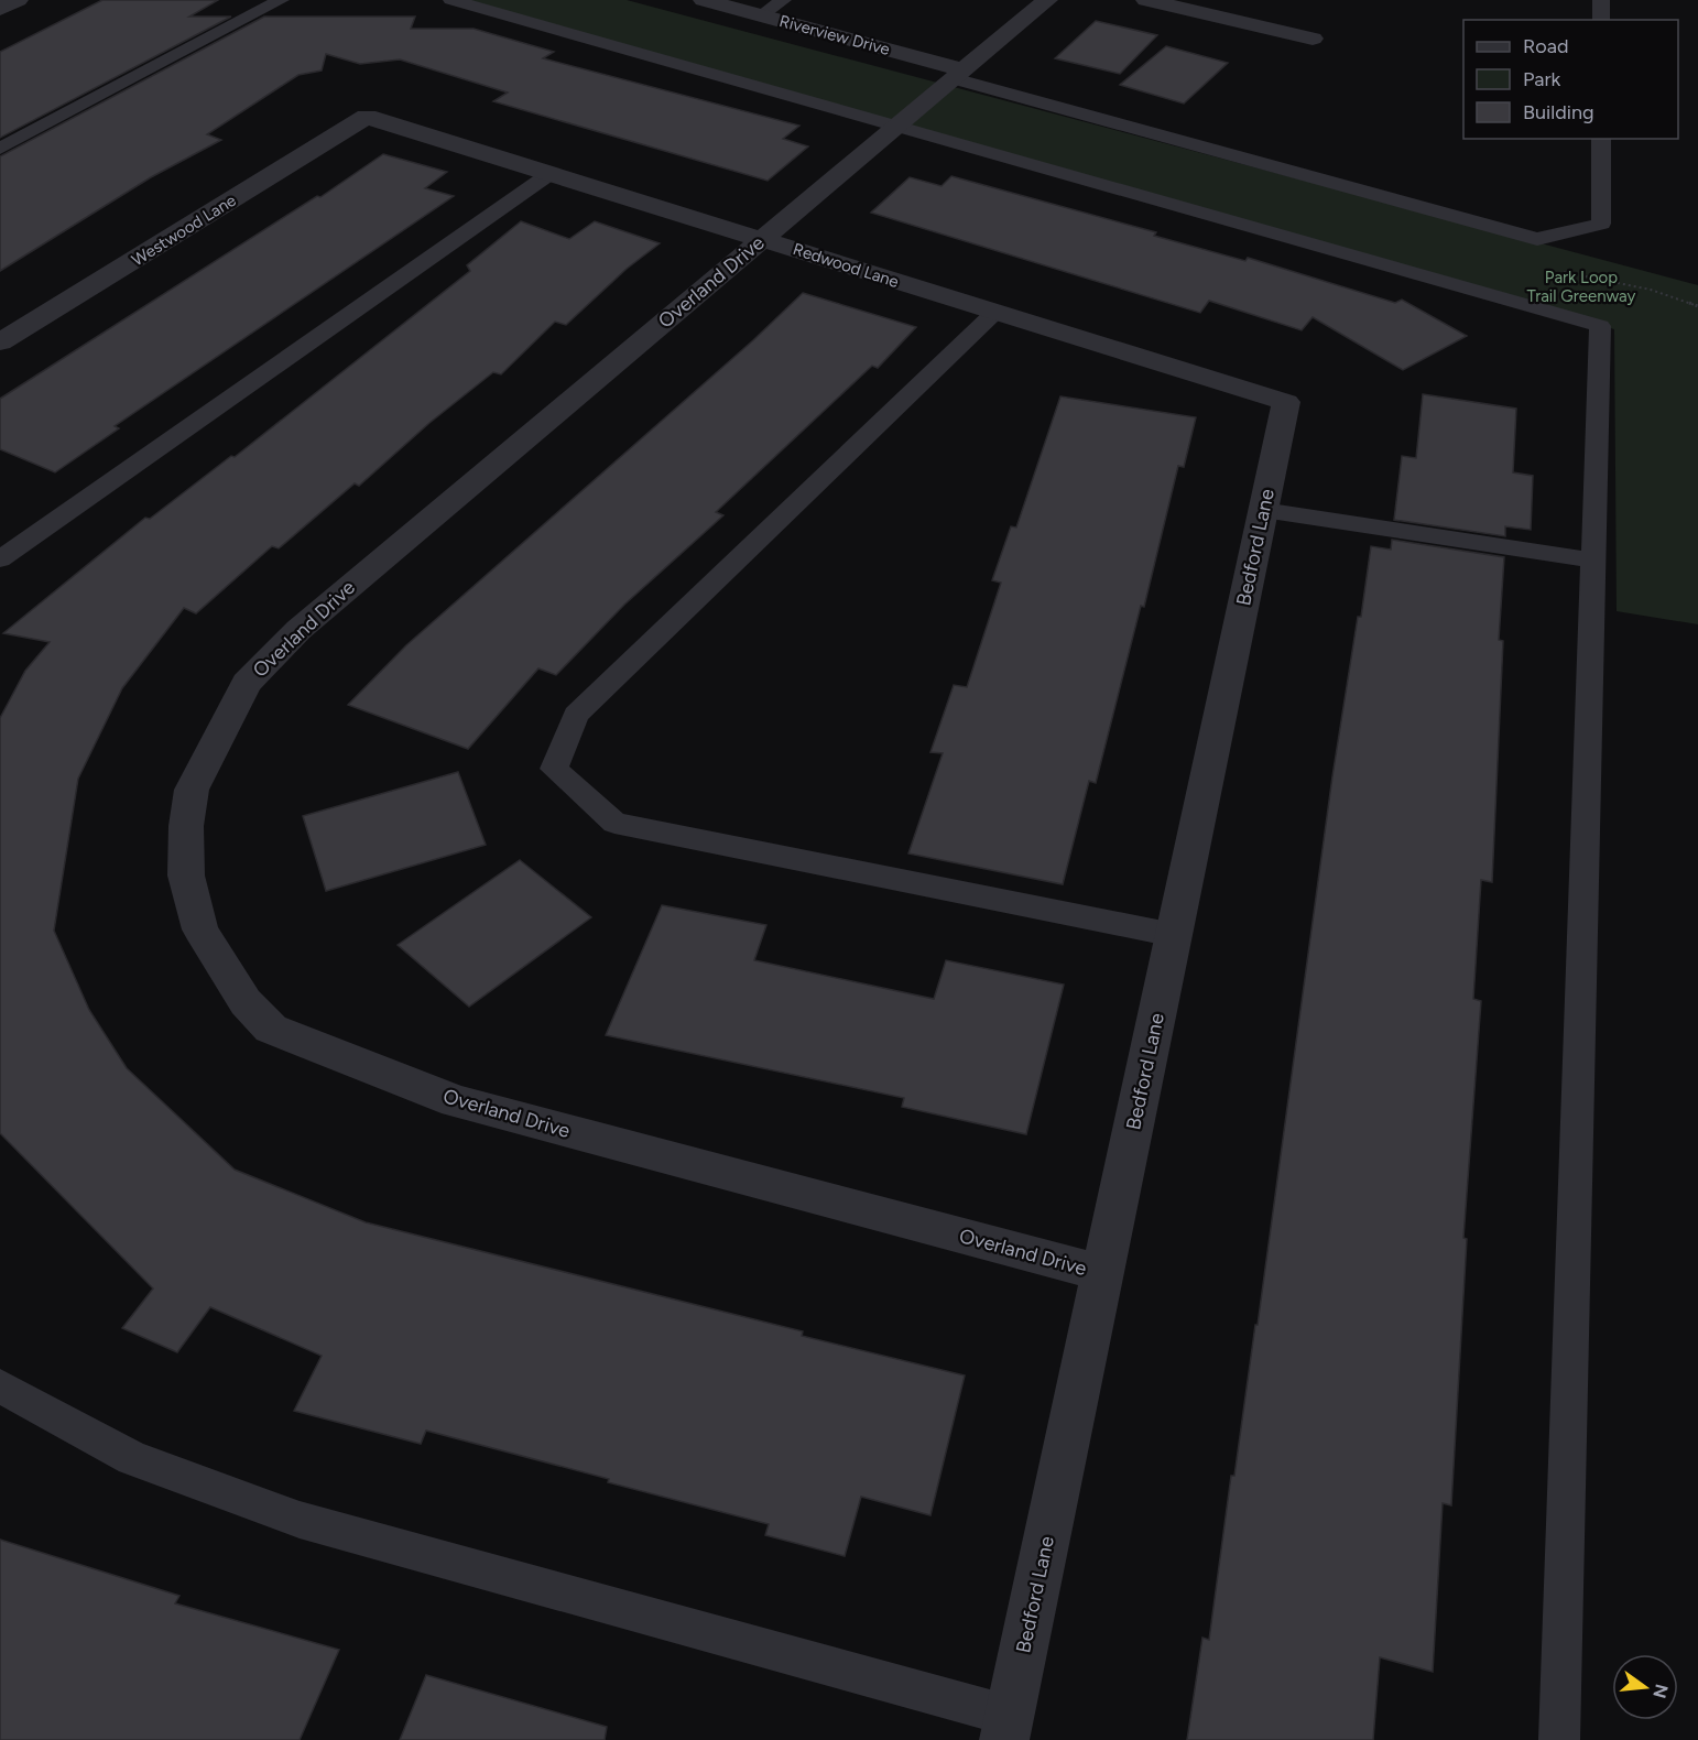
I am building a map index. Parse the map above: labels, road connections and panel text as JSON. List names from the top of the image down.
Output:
{
  "streets": {
    "street": [
      "Riverview Drive",
      "Westwood Lane",
      "Redwood Lane",
      "Overland Drive",
      "Bedford Lane"
    ]
  },
  "crossings": [
    ["Riverview Drive", "Overland Drive"],
    ["Westwood Lane", "Redwood Lane"],
    ["Redwood Lane", "Overland Drive"],
    ["Redwood Lane", "Bedford Lane"],
    ["Overland Drive", "Bedford Lane"]
  ],
  "parks": ["Park Loop Trail Greenway"],
  "legend": ["Road", "Park", "Building"],
  "north": "right"
}
